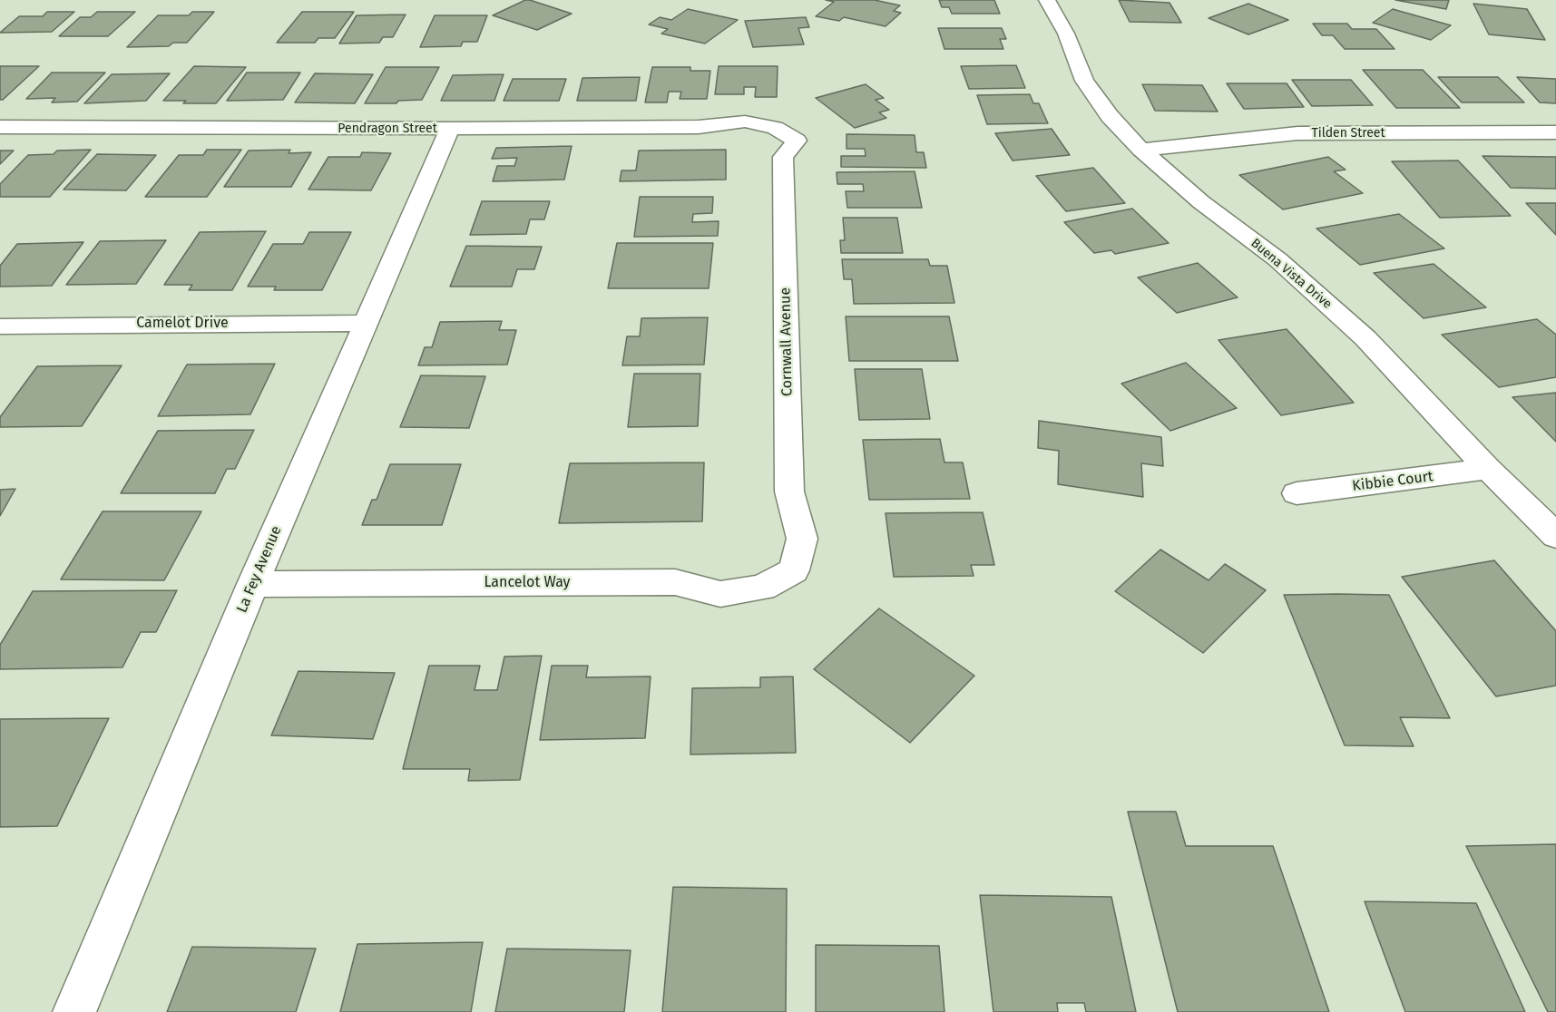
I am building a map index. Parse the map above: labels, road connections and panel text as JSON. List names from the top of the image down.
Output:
{
  "streets": {
    "street": [
      "Pendragon Street",
      "Tilden Street",
      "Buena Vista Drive",
      "Camelot Drive",
      "Cornwall Avenue",
      "Kibbie Court",
      "La Fey Avenue",
      "Lancelot Way"
    ]
  },
  "crossings": [
    ["Pendragon Street", "Cornwall Avenue"],
    ["Pendragon Street", "La Fey Avenue"],
    ["Tilden Street", "Buena Vista Drive"],
    ["Buena Vista Drive", "Kibbie Court"],
    ["Camelot Drive", "La Fey Avenue"],
    ["Cornwall Avenue", "Lancelot Way"],
    ["La Fey Avenue", "Lancelot Way"]
  ]
}
